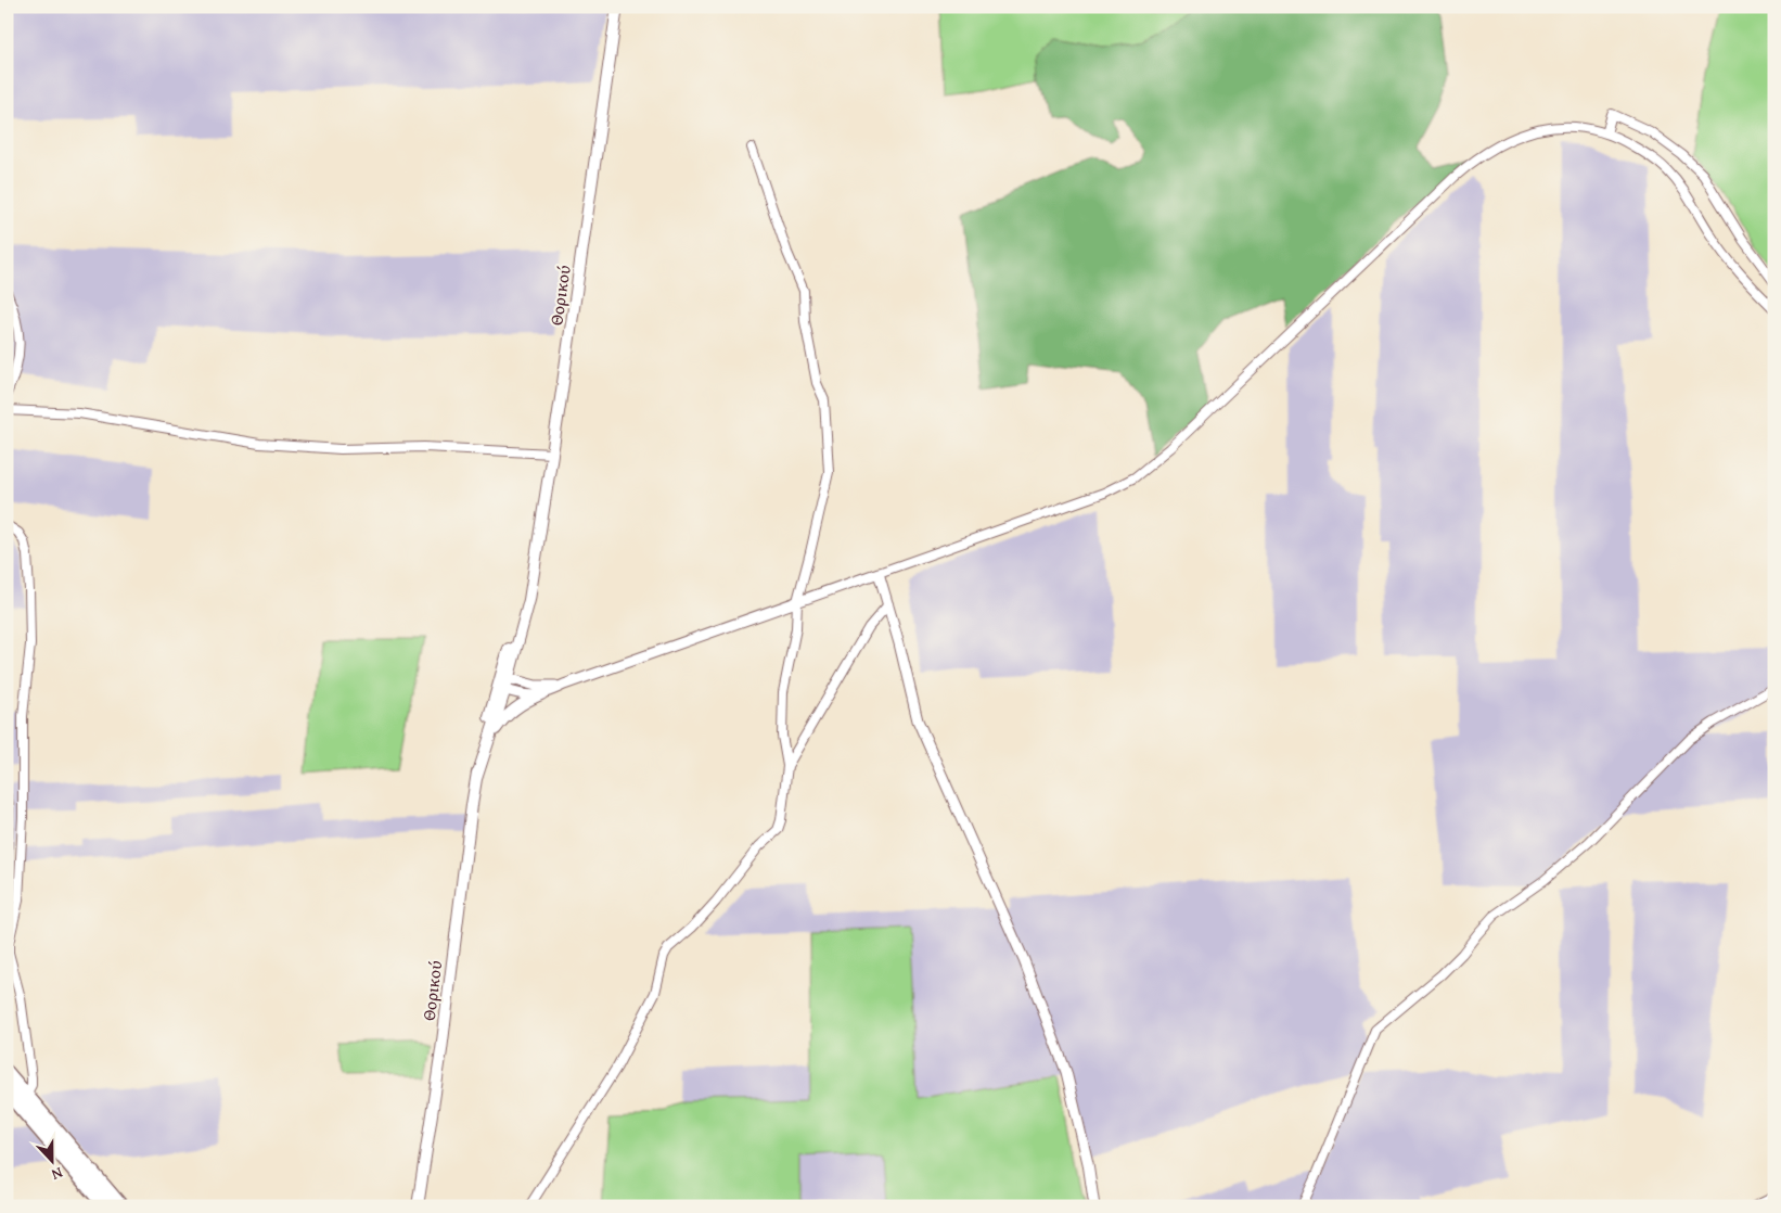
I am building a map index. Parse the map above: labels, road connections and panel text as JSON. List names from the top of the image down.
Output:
{
  "streets": {
    "main road": ["Θορικού"]
  },
  "north": "bottom"
}
